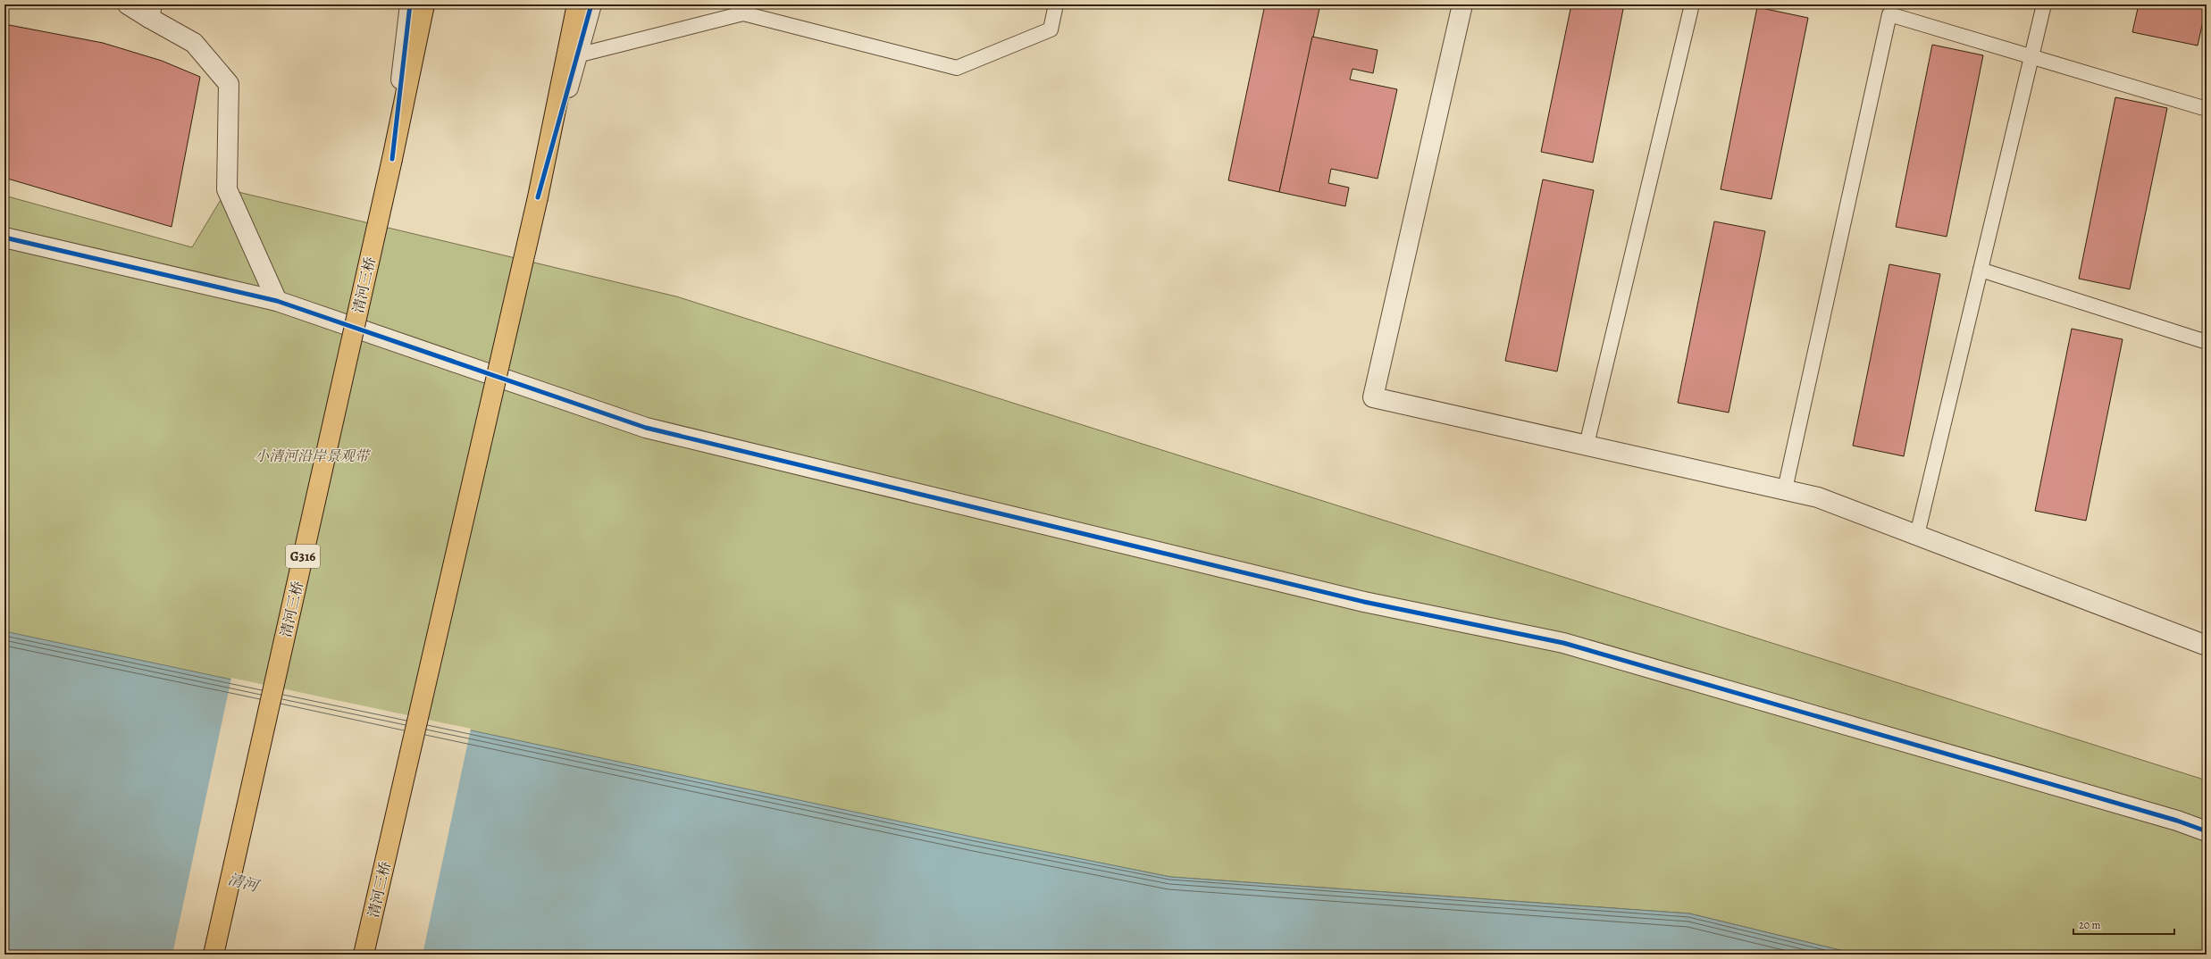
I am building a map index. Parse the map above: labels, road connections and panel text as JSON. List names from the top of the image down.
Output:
{
  "streets": {
    "highway": ["清河三桥", "G316"]
  },
  "crossings": [
    ["清河三桥", "G316"]
  ],
  "water": ["清河"],
  "parks": ["小清河沿岸景观带"],
  "scale_bar": "20 m"
}
